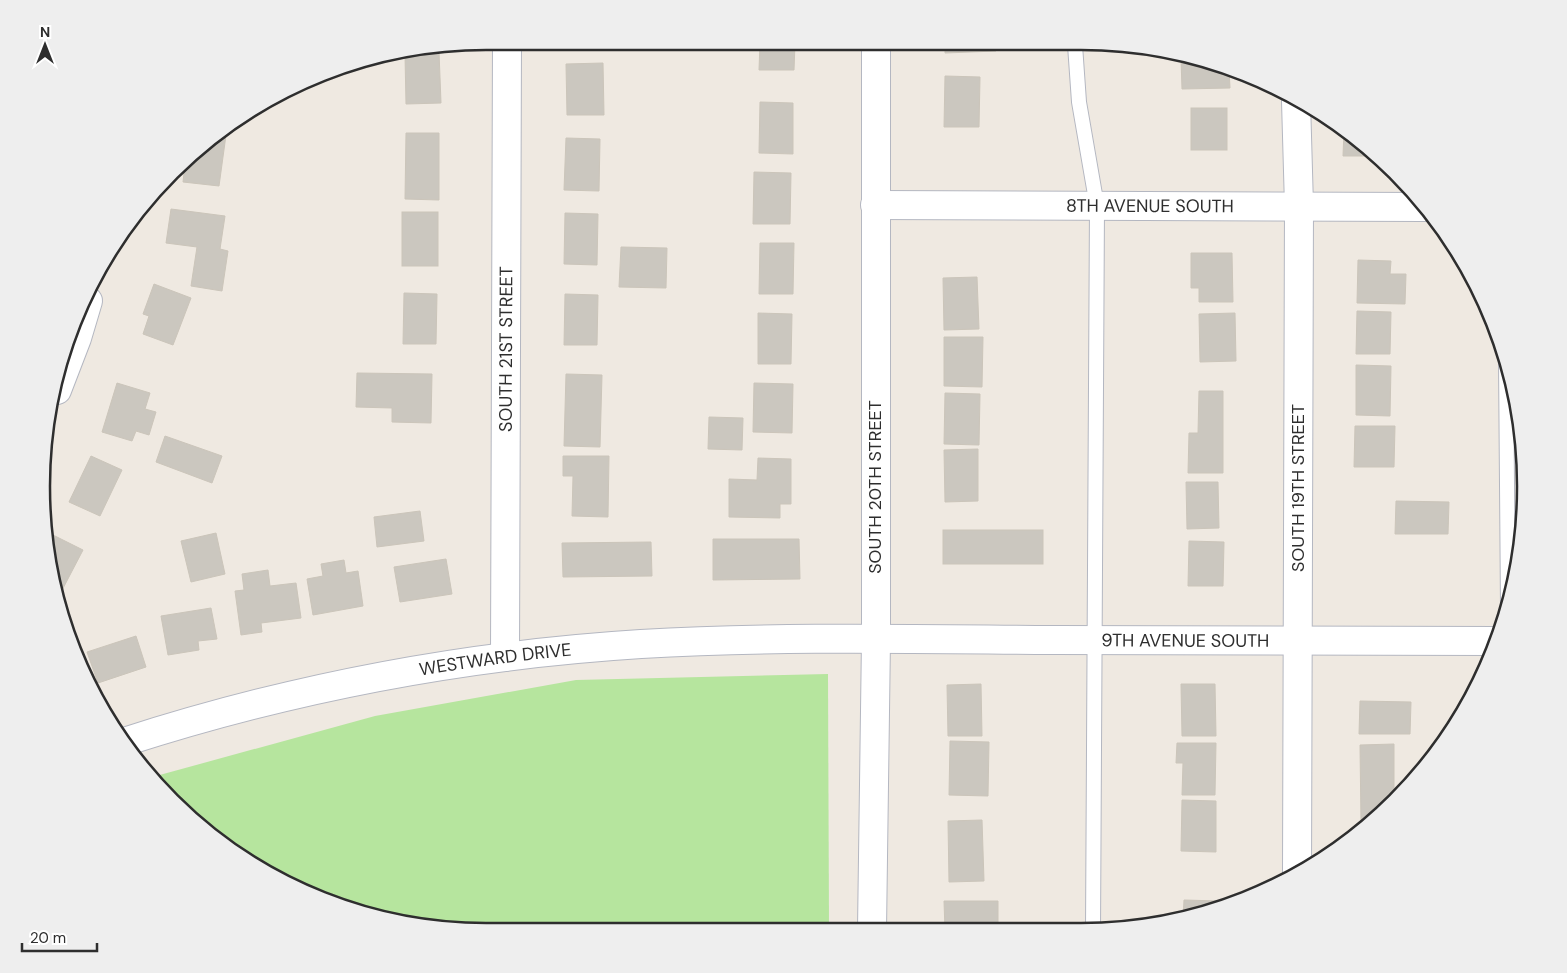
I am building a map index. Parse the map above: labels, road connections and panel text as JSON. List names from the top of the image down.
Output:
{
  "streets": {
    "street": [
      "8TH AVENUE SOUTH",
      "SOUTH 21ST STREET",
      "SOUTH 20TH STREET",
      "SOUTH 19TH STREET",
      "9TH AVENUE SOUTH",
      "WESTWARD DRIVE"
    ]
  },
  "crossings": [
    ["8TH AVENUE SOUTH", "SOUTH 20TH STREET"],
    ["8TH AVENUE SOUTH", "SOUTH 19TH STREET"],
    ["SOUTH 21ST STREET", "WESTWARD DRIVE"],
    ["SOUTH 20TH STREET", "9TH AVENUE SOUTH"],
    ["SOUTH 20TH STREET", "WESTWARD DRIVE"],
    ["SOUTH 19TH STREET", "9TH AVENUE SOUTH"],
    ["9TH AVENUE SOUTH", "WESTWARD DRIVE"]
  ],
  "scale_bar": "20 m",
  "north": "top"
}
